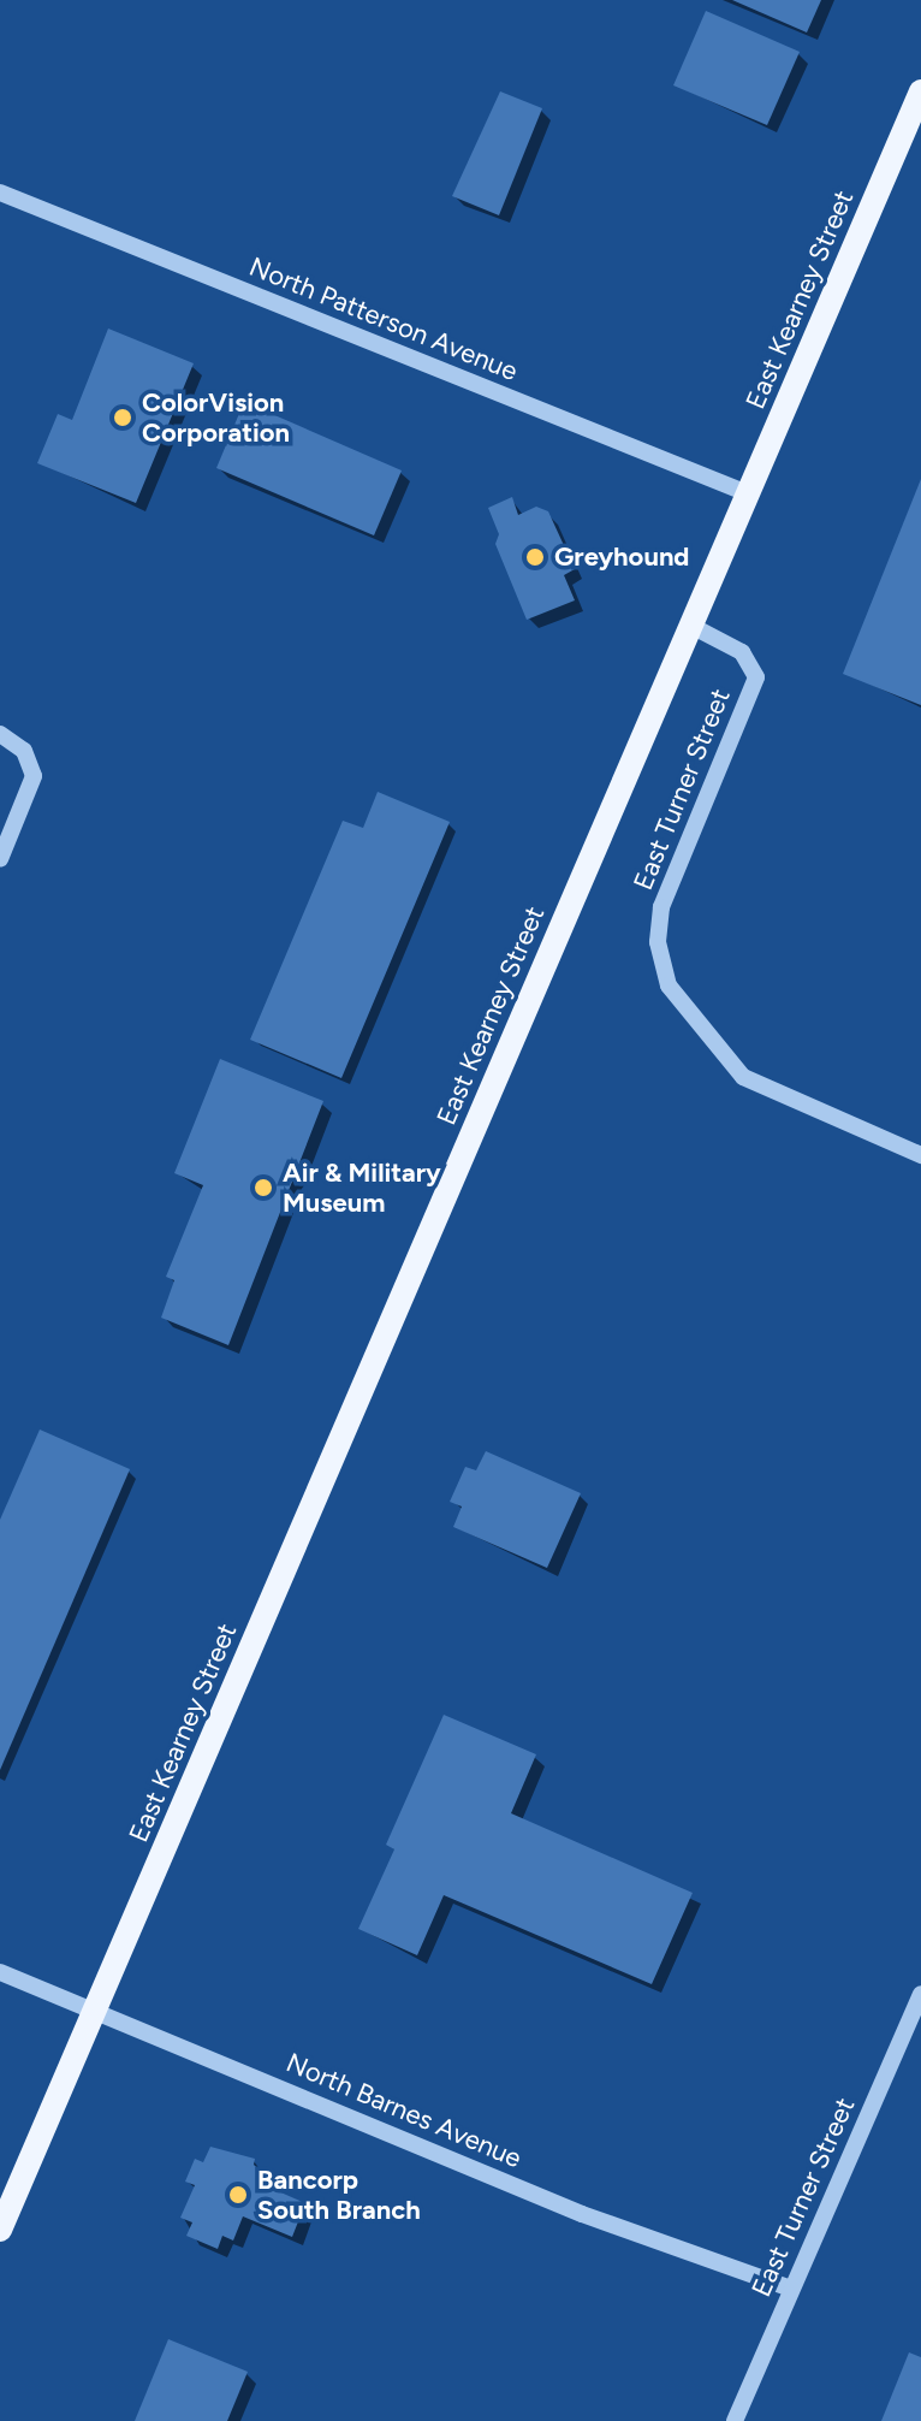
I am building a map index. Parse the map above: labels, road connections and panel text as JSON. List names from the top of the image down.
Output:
{
  "streets": {
    "main road": ["East Kearney Street"],
    "street": ["North Patterson Avenue", "East Turner Street", "North Barnes Avenue"]
  },
  "crossings": [
    ["East Kearney Street", "North Patterson Avenue"],
    ["East Kearney Street", "East Turner Street"],
    ["East Kearney Street", "North Barnes Avenue"],
    ["East Turner Street", "North Barnes Avenue"]
  ],
  "places": [
    "ColorVision Corporation",
    "Greyhound",
    "Air & Military Museum",
    "Bancorp South Branch"
  ]
}
